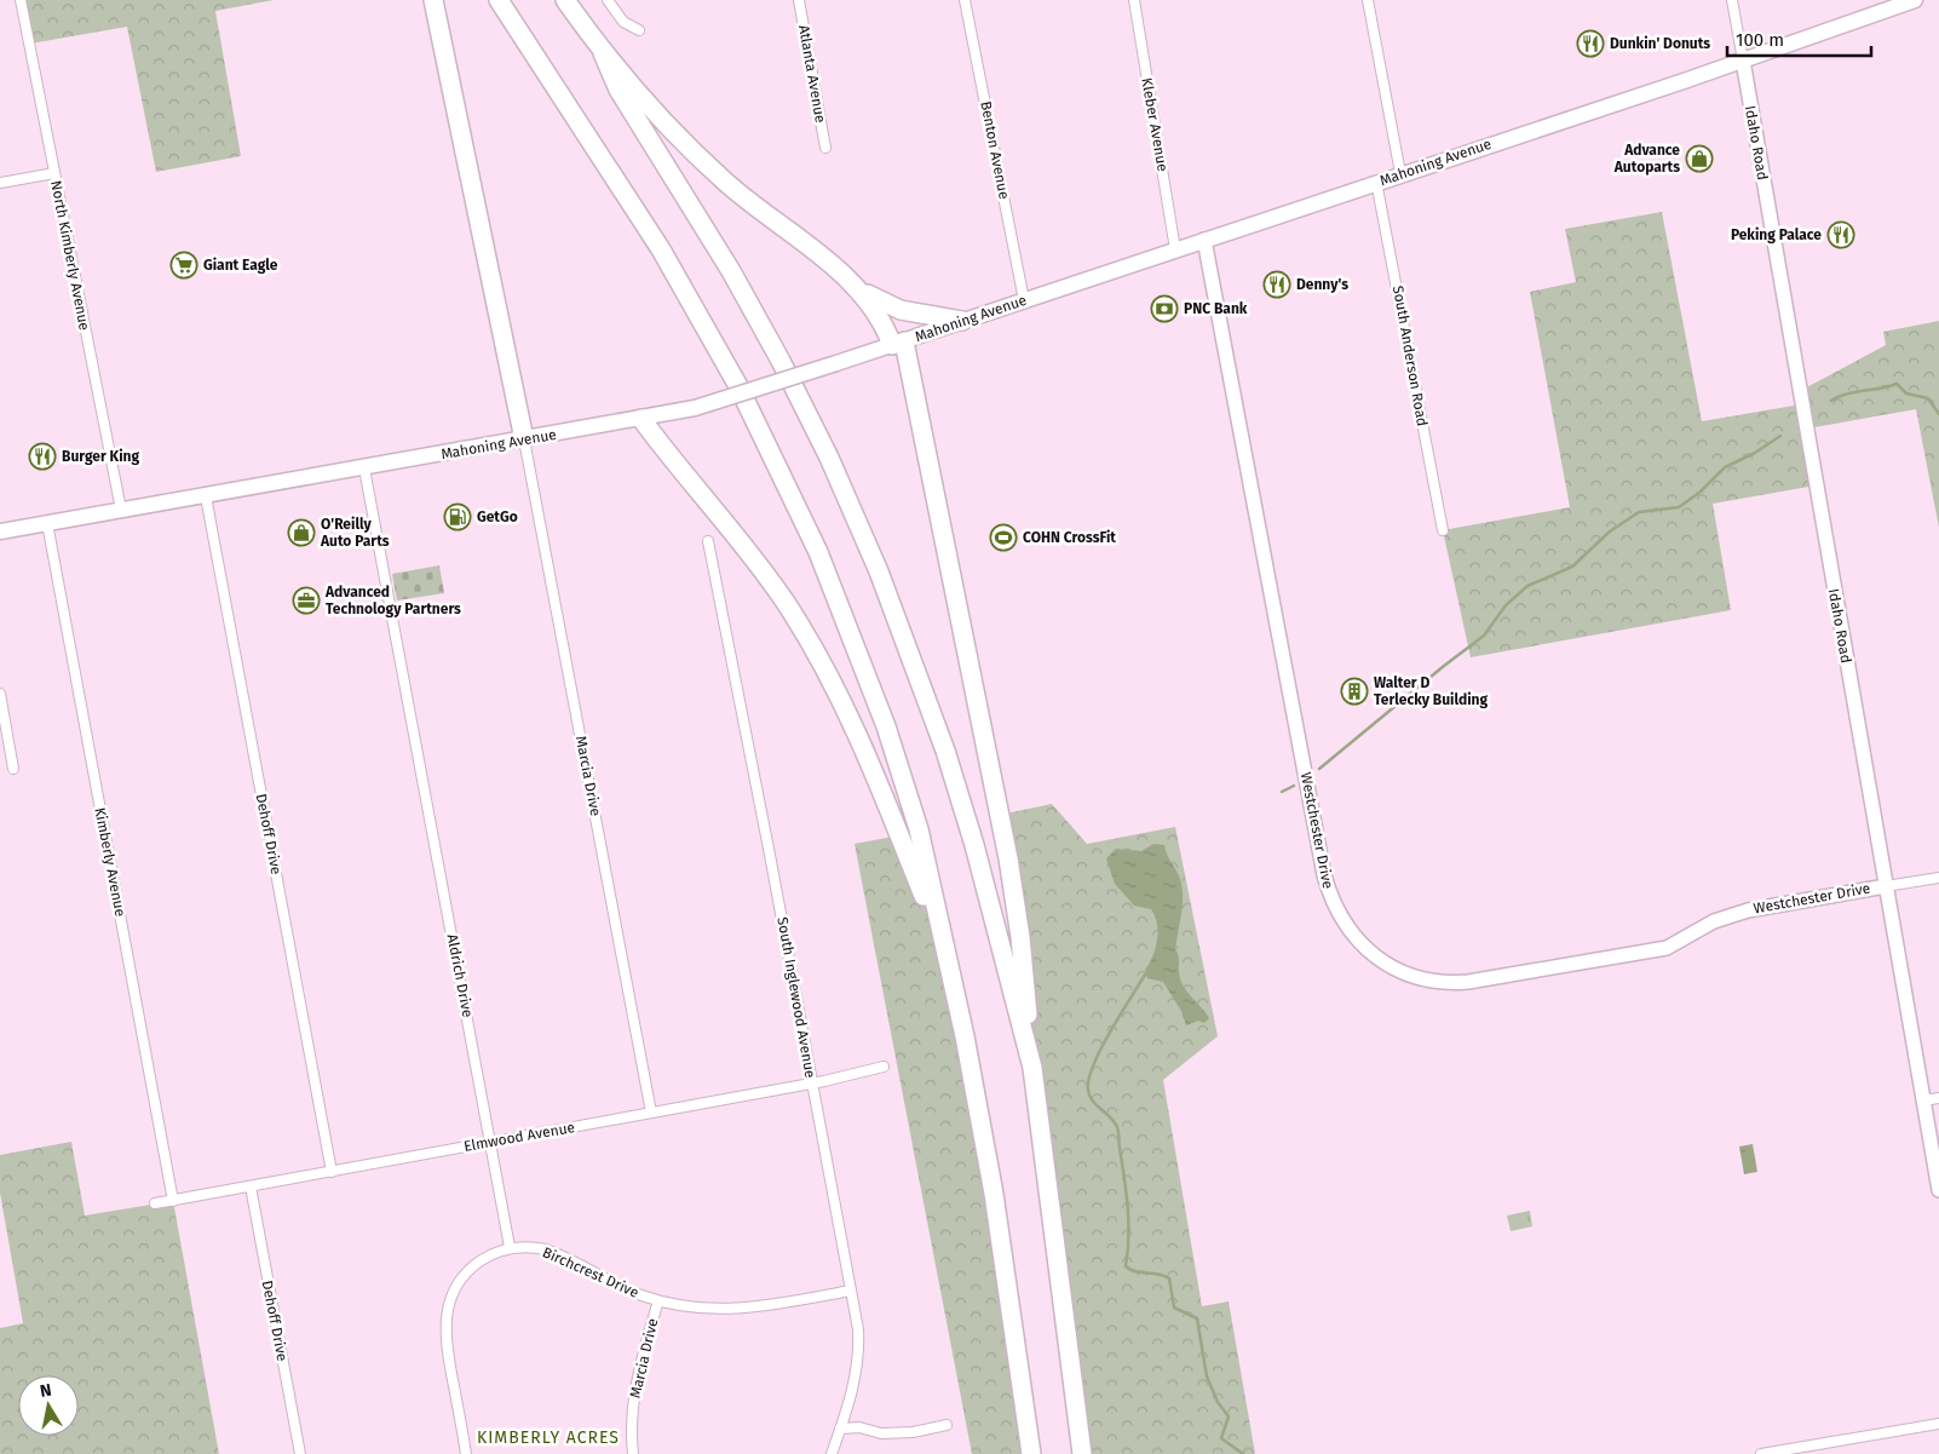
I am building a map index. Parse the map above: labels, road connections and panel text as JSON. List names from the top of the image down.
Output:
{
  "streets": {
    "main road": ["Mahoning Avenue"],
    "street": [
      "Atlanta Avenue",
      "Kleber Avenue",
      "Idaho Road",
      "Benton Avenue",
      "North Kimberly Avenue",
      "South Anderson Road",
      "Marcia Drive",
      "Westchester Drive",
      "Dehoff Drive",
      "Kimberly Avenue",
      "Aldrich Drive",
      "South Inglewood Avenue",
      "Elmwood Avenue",
      "Birchcrest Drive"
    ]
  },
  "crossings": [
    ["Kleber Avenue", "Mahoning Avenue"],
    ["Idaho Road", "Mahoning Avenue"],
    ["Idaho Road", "Westchester Drive"],
    ["Benton Avenue", "Mahoning Avenue"],
    ["Mahoning Avenue", "North Kimberly Avenue"],
    ["Mahoning Avenue", "South Anderson Road"],
    ["Mahoning Avenue", "Marcia Drive"],
    ["Mahoning Avenue", "Westchester Drive"],
    ["Mahoning Avenue", "Dehoff Drive"],
    ["Mahoning Avenue", "Kimberly Avenue"],
    ["Mahoning Avenue", "Aldrich Drive"],
    ["Marcia Drive", "Elmwood Avenue"],
    ["Marcia Drive", "Birchcrest Drive"],
    ["Dehoff Drive", "Elmwood Avenue"],
    ["Kimberly Avenue", "Elmwood Avenue"],
    ["Aldrich Drive", "Elmwood Avenue"],
    ["Aldrich Drive", "Birchcrest Drive"],
    ["South Inglewood Avenue", "Elmwood Avenue"],
    ["South Inglewood Avenue", "Birchcrest Drive"]
  ],
  "districts": ["KIMBERLY ACRES"],
  "places": {
    "restaurant": [
      "Dunkin' Donuts",
      "Peking Palace",
      "Denny's",
      "Burger King"
    ],
    "shop": ["Advance Autoparts", "O'Reilly Auto Parts"],
    "supermarket": ["Giant Eagle"],
    "bank": ["PNC Bank"],
    "fuel station": ["GetGo"],
    "sports": ["COHN CrossFit"],
    "office": ["Advanced Technology Partners"],
    "building": ["Walter D Terlecky Building"]
  },
  "scale_bar": "100 m",
  "north": "top"
}
